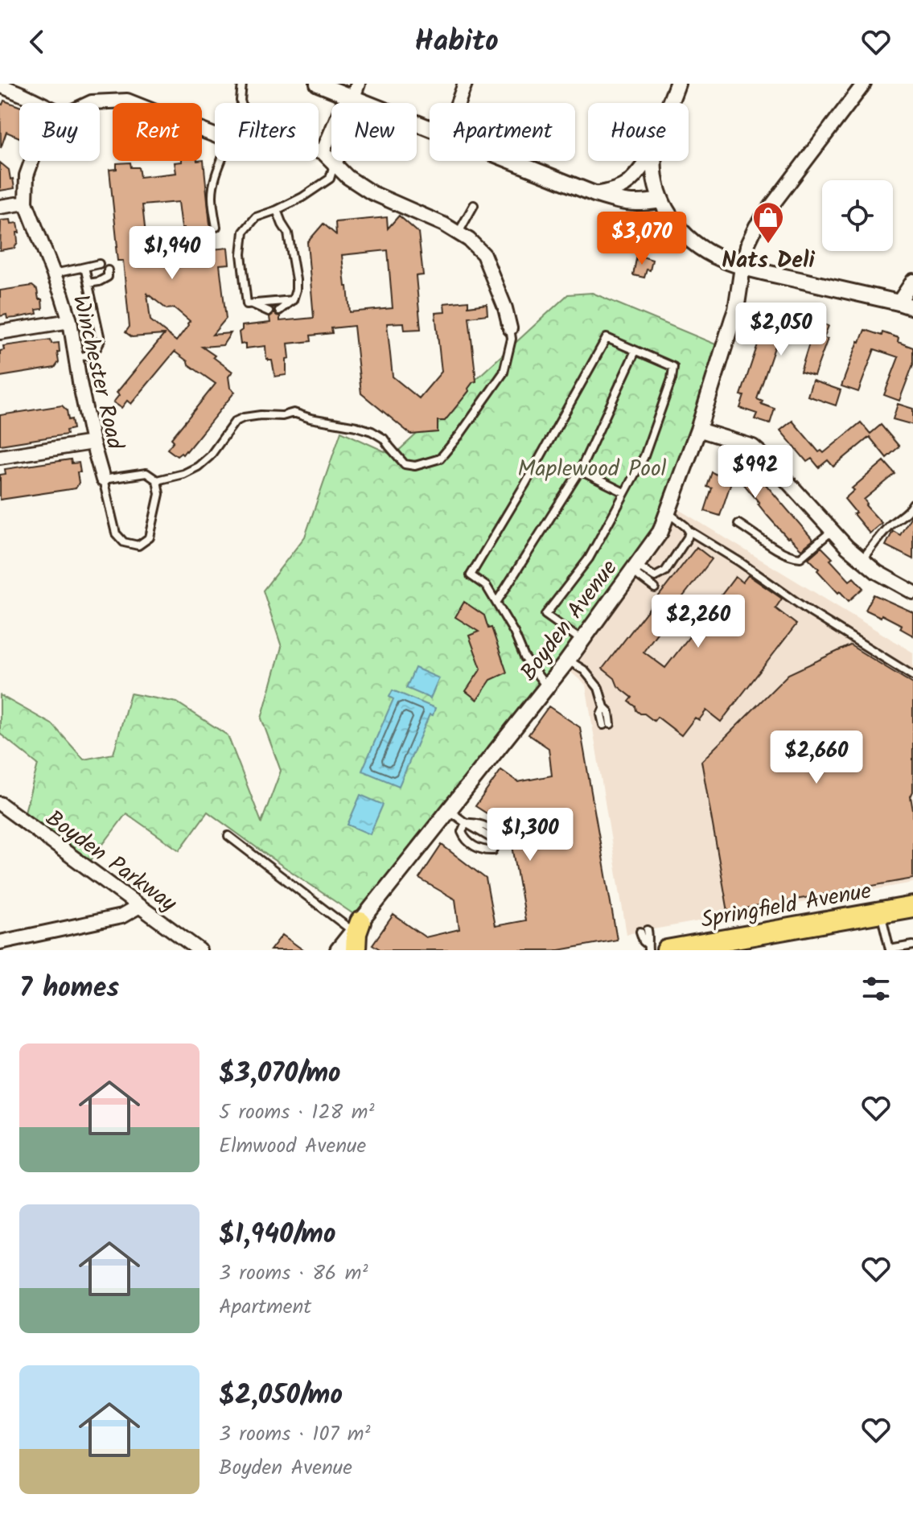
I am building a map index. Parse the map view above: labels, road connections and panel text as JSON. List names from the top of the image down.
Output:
{
  "streets": {
    "main road": ["Springfield Avenue"],
    "street": ["Winchester Road", "Boyden Avenue", "Boyden Parkway"]
  },
  "parks": ["Maplewood Pool"],
  "places": {
    "shop": ["Nats Deli"]
  },
  "page": {
    "header": "Habito",
    "chip": [
      "Buy",
      "Rent",
      "Filters",
      "New",
      "Apartment",
      "House"
    ],
    "price": [
      "$3,070",
      "$1,940",
      "$2,050",
      "$992",
      "$2,260",
      "$2,660",
      "$1,300"
    ],
    "heading": "7 homes",
    "list": [
      {
        "name": "$3,070/mo",
        "note": "5 rooms · 128 m² · Elmwood Avenue"
      },
      {
        "name": "$1,940/mo",
        "note": "3 rooms · 86 m² · Apartment"
      },
      {
        "name": "$2,050/mo",
        "note": "3 rooms · 107 m² · Boyden Avenue"
      }
    ]
  }
}
